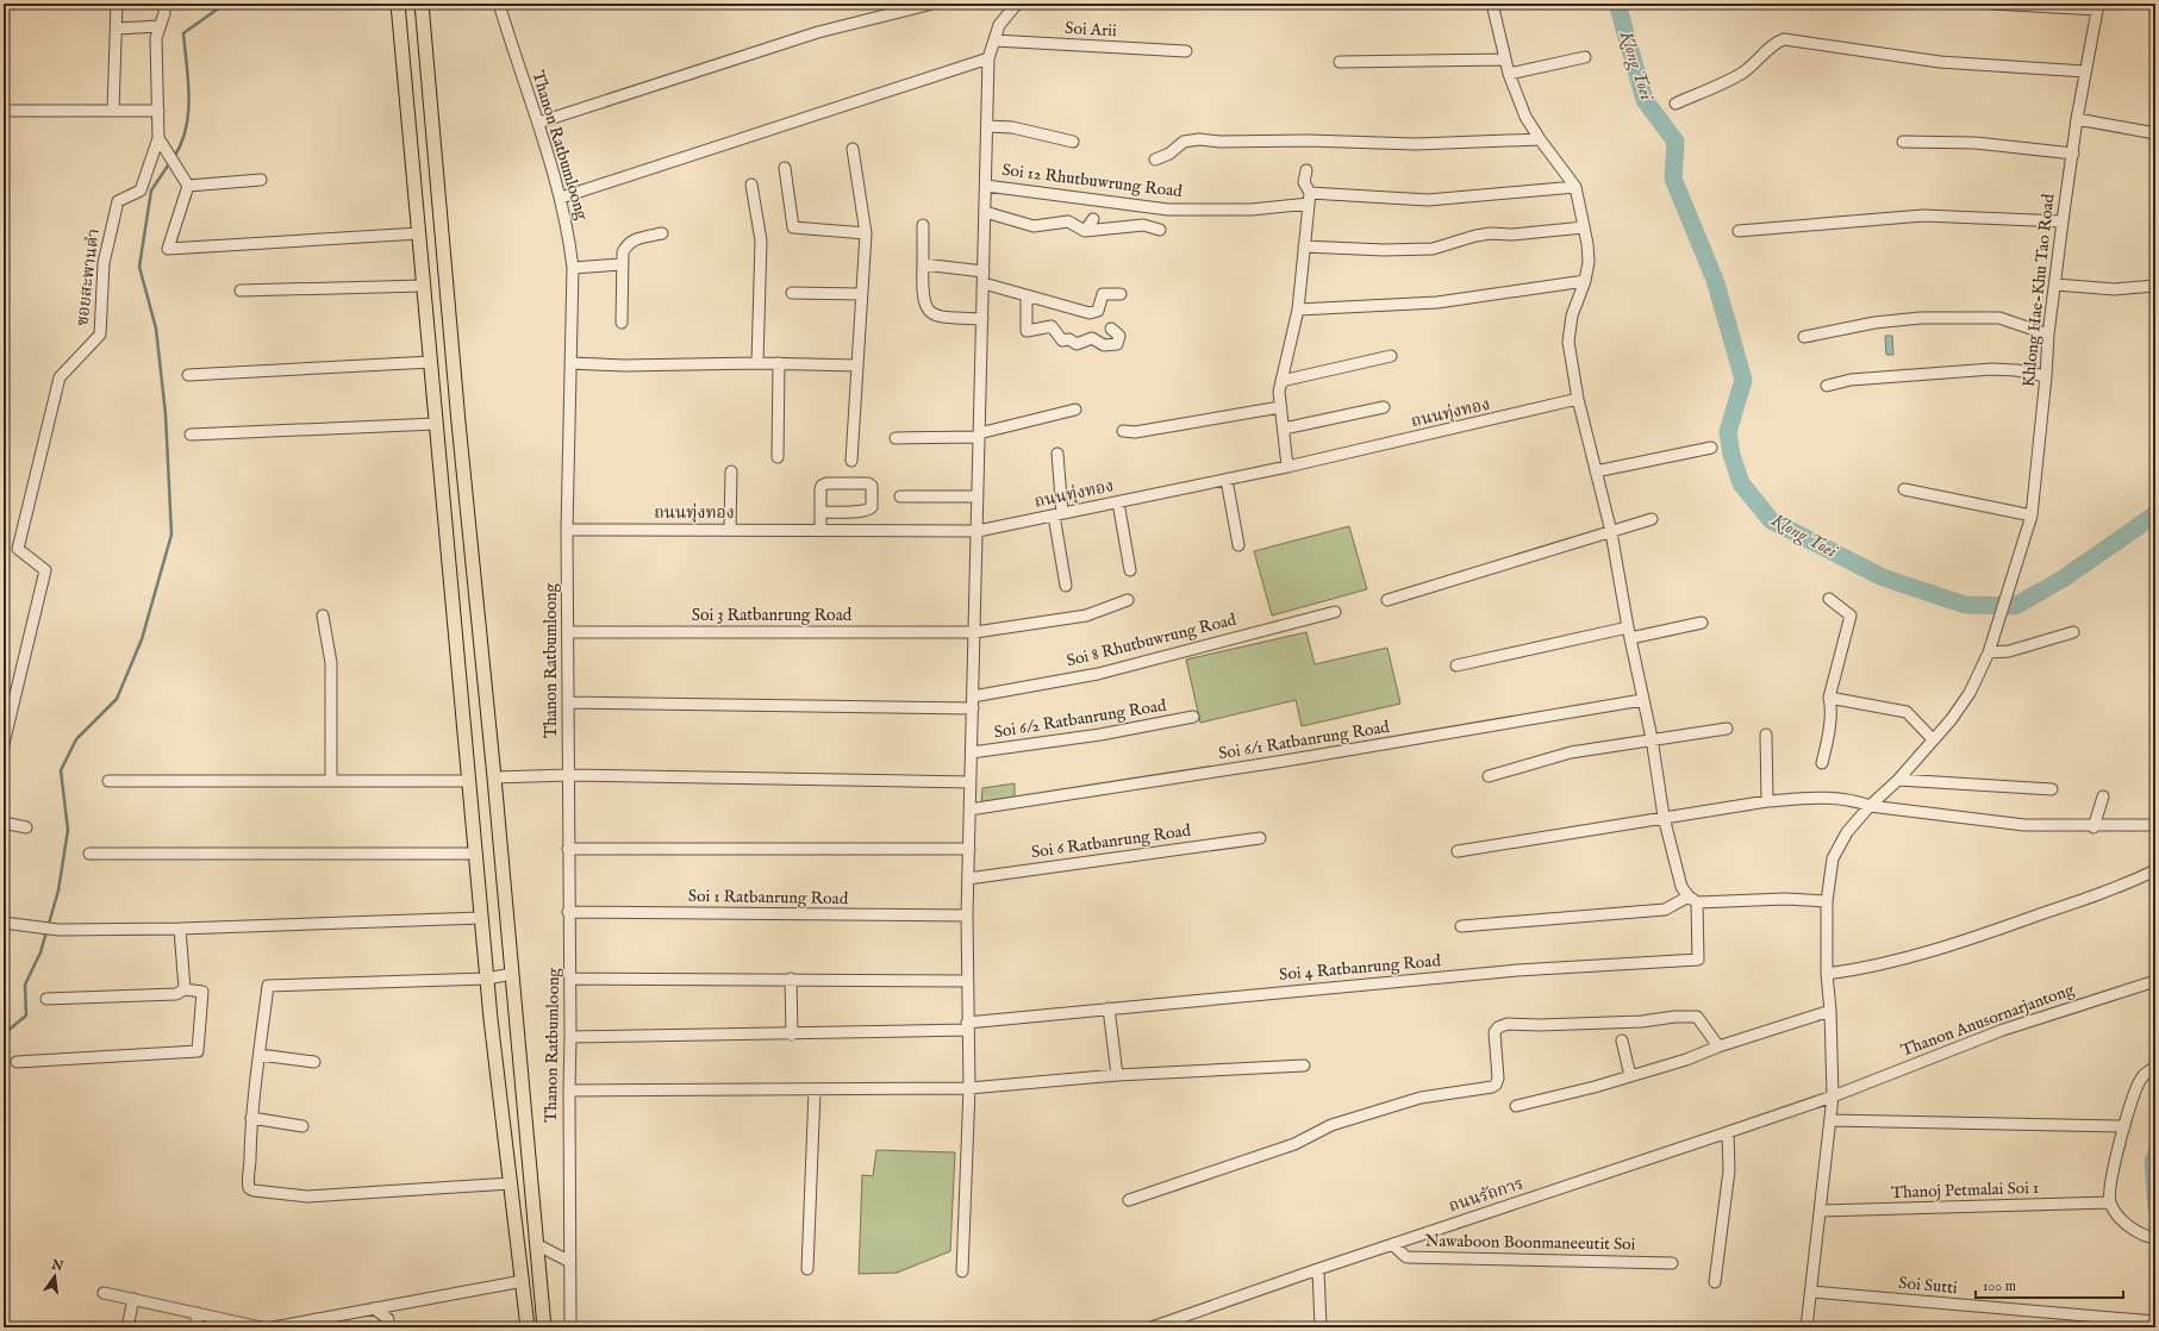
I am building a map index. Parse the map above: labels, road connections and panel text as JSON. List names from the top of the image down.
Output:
{
  "streets": {
    "street": [
      "Soi Arii",
      "Thanon Ratbumloong",
      "Soi 12 Rhutbuwrung Road",
      "ซอยสะพานดำ",
      "Khlong Hae-Khu Tao Road",
      "ถนนทุ่งทอง",
      "Soi 3 Ratbanrung Road",
      "Soi 8 Rhutbuwrung Road",
      "Soi 6/2 Ratbanrung Road",
      "Soi 6/1 Ratbanrung Road",
      "Soi 6 Ratbanrung Road",
      "Soi 1 Ratbanrung Road",
      "Soi 4 Ratbanrung Road",
      "Thanon Anusornarjantong",
      "Thanoj Petmalai Soi 1",
      "ถนนรัถการ",
      "Nawaboon Boonmaneeutit Soi",
      "Soi Sutti"
    ]
  },
  "crossings": [
    ["Thanon Ratbumloong", "ถนนทุ่งทอง"],
    ["Thanon Ratbumloong", "Soi 3 Ratbanrung Road"],
    ["Thanon Ratbumloong", "Soi 1 Ratbanrung Road"],
    ["Thanon Ratbumloong", "Soi 4 Ratbanrung Road"],
    ["Khlong Hae-Khu Tao Road", "Thanon Anusornarjantong"],
    ["Khlong Hae-Khu Tao Road", "Thanoj Petmalai Soi 1"],
    ["Khlong Hae-Khu Tao Road", "ถนนรัถการ"],
    ["Khlong Hae-Khu Tao Road", "Soi Sutti"],
    ["Thanon Anusornarjantong", "ถนนรัถการ"],
    ["ถนนรัถการ", "Nawaboon Boonmaneeutit Soi"]
  ],
  "water": ["Klong Toei"],
  "scale_bar": "100 m",
  "north": "top"
}
